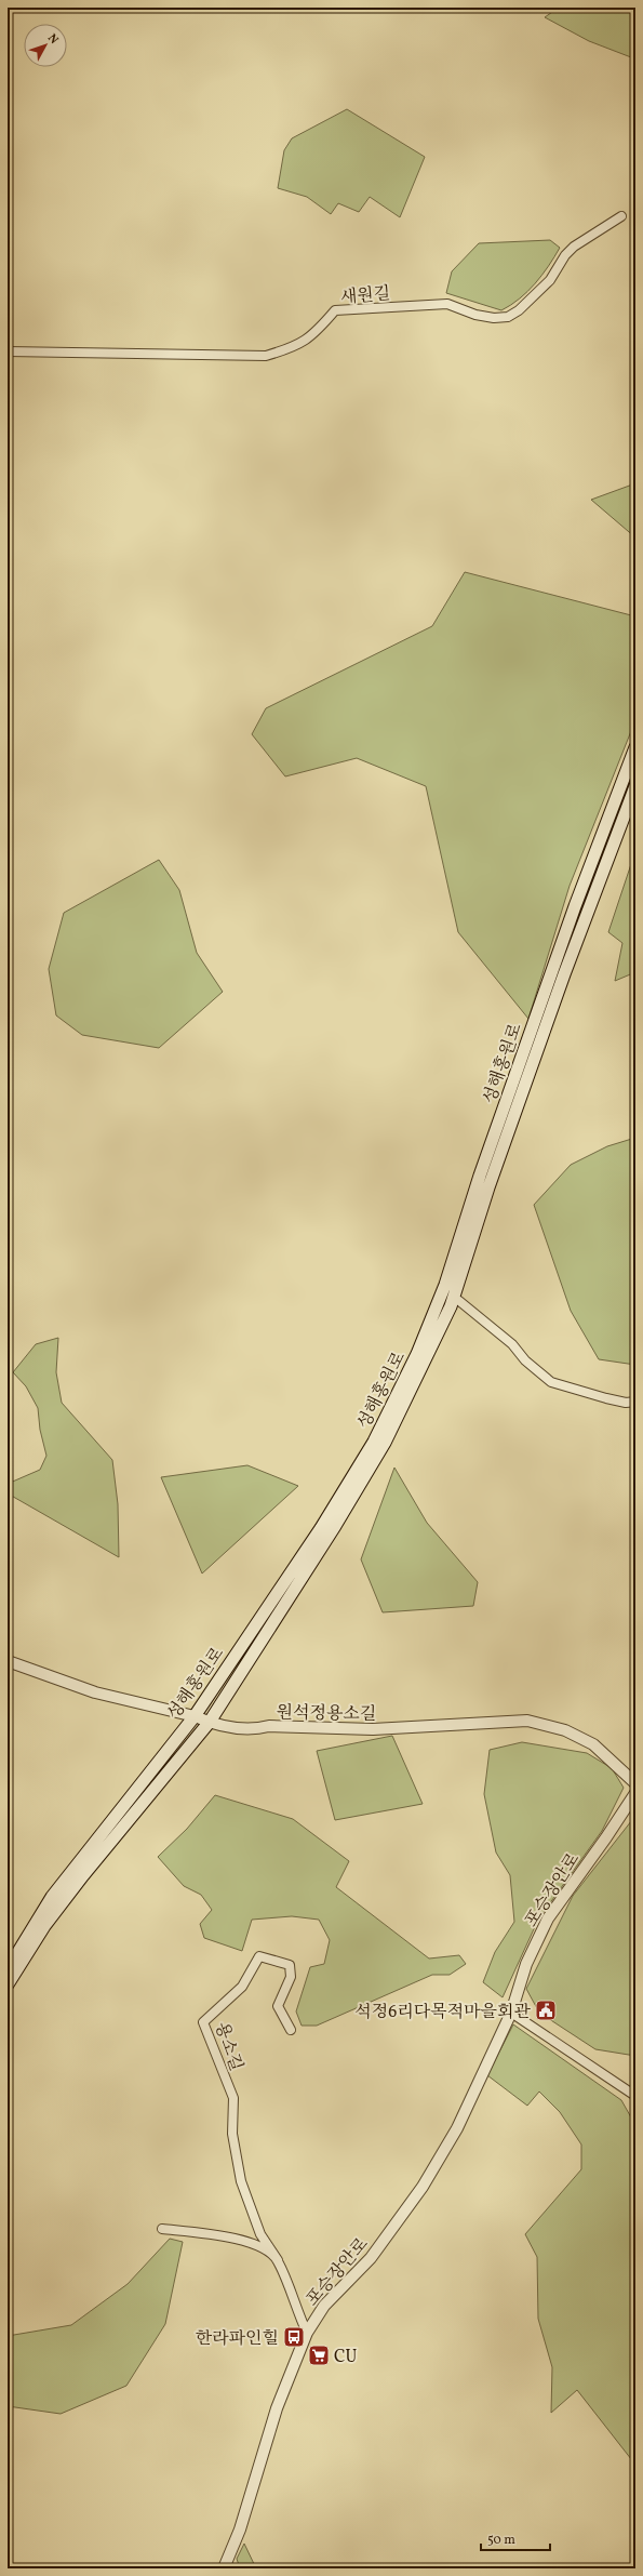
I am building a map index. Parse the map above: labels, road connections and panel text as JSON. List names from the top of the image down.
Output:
{
  "streets": {
    "main road": ["성해홍원로"],
    "street": [
      "새원길",
      "원석정용소길",
      "포승장안로",
      "용소길"
    ]
  },
  "crossings": [
    ["성해홍원로", "원석정용소길"],
    ["포승장안로", "용소길"]
  ],
  "places": {
    "public building": ["석정6리다목적마을회관"],
    "bus stop": ["한라파인힐"],
    "supermarket": ["CU"]
  },
  "scale_bar": "50 m",
  "north": "top right"
}
